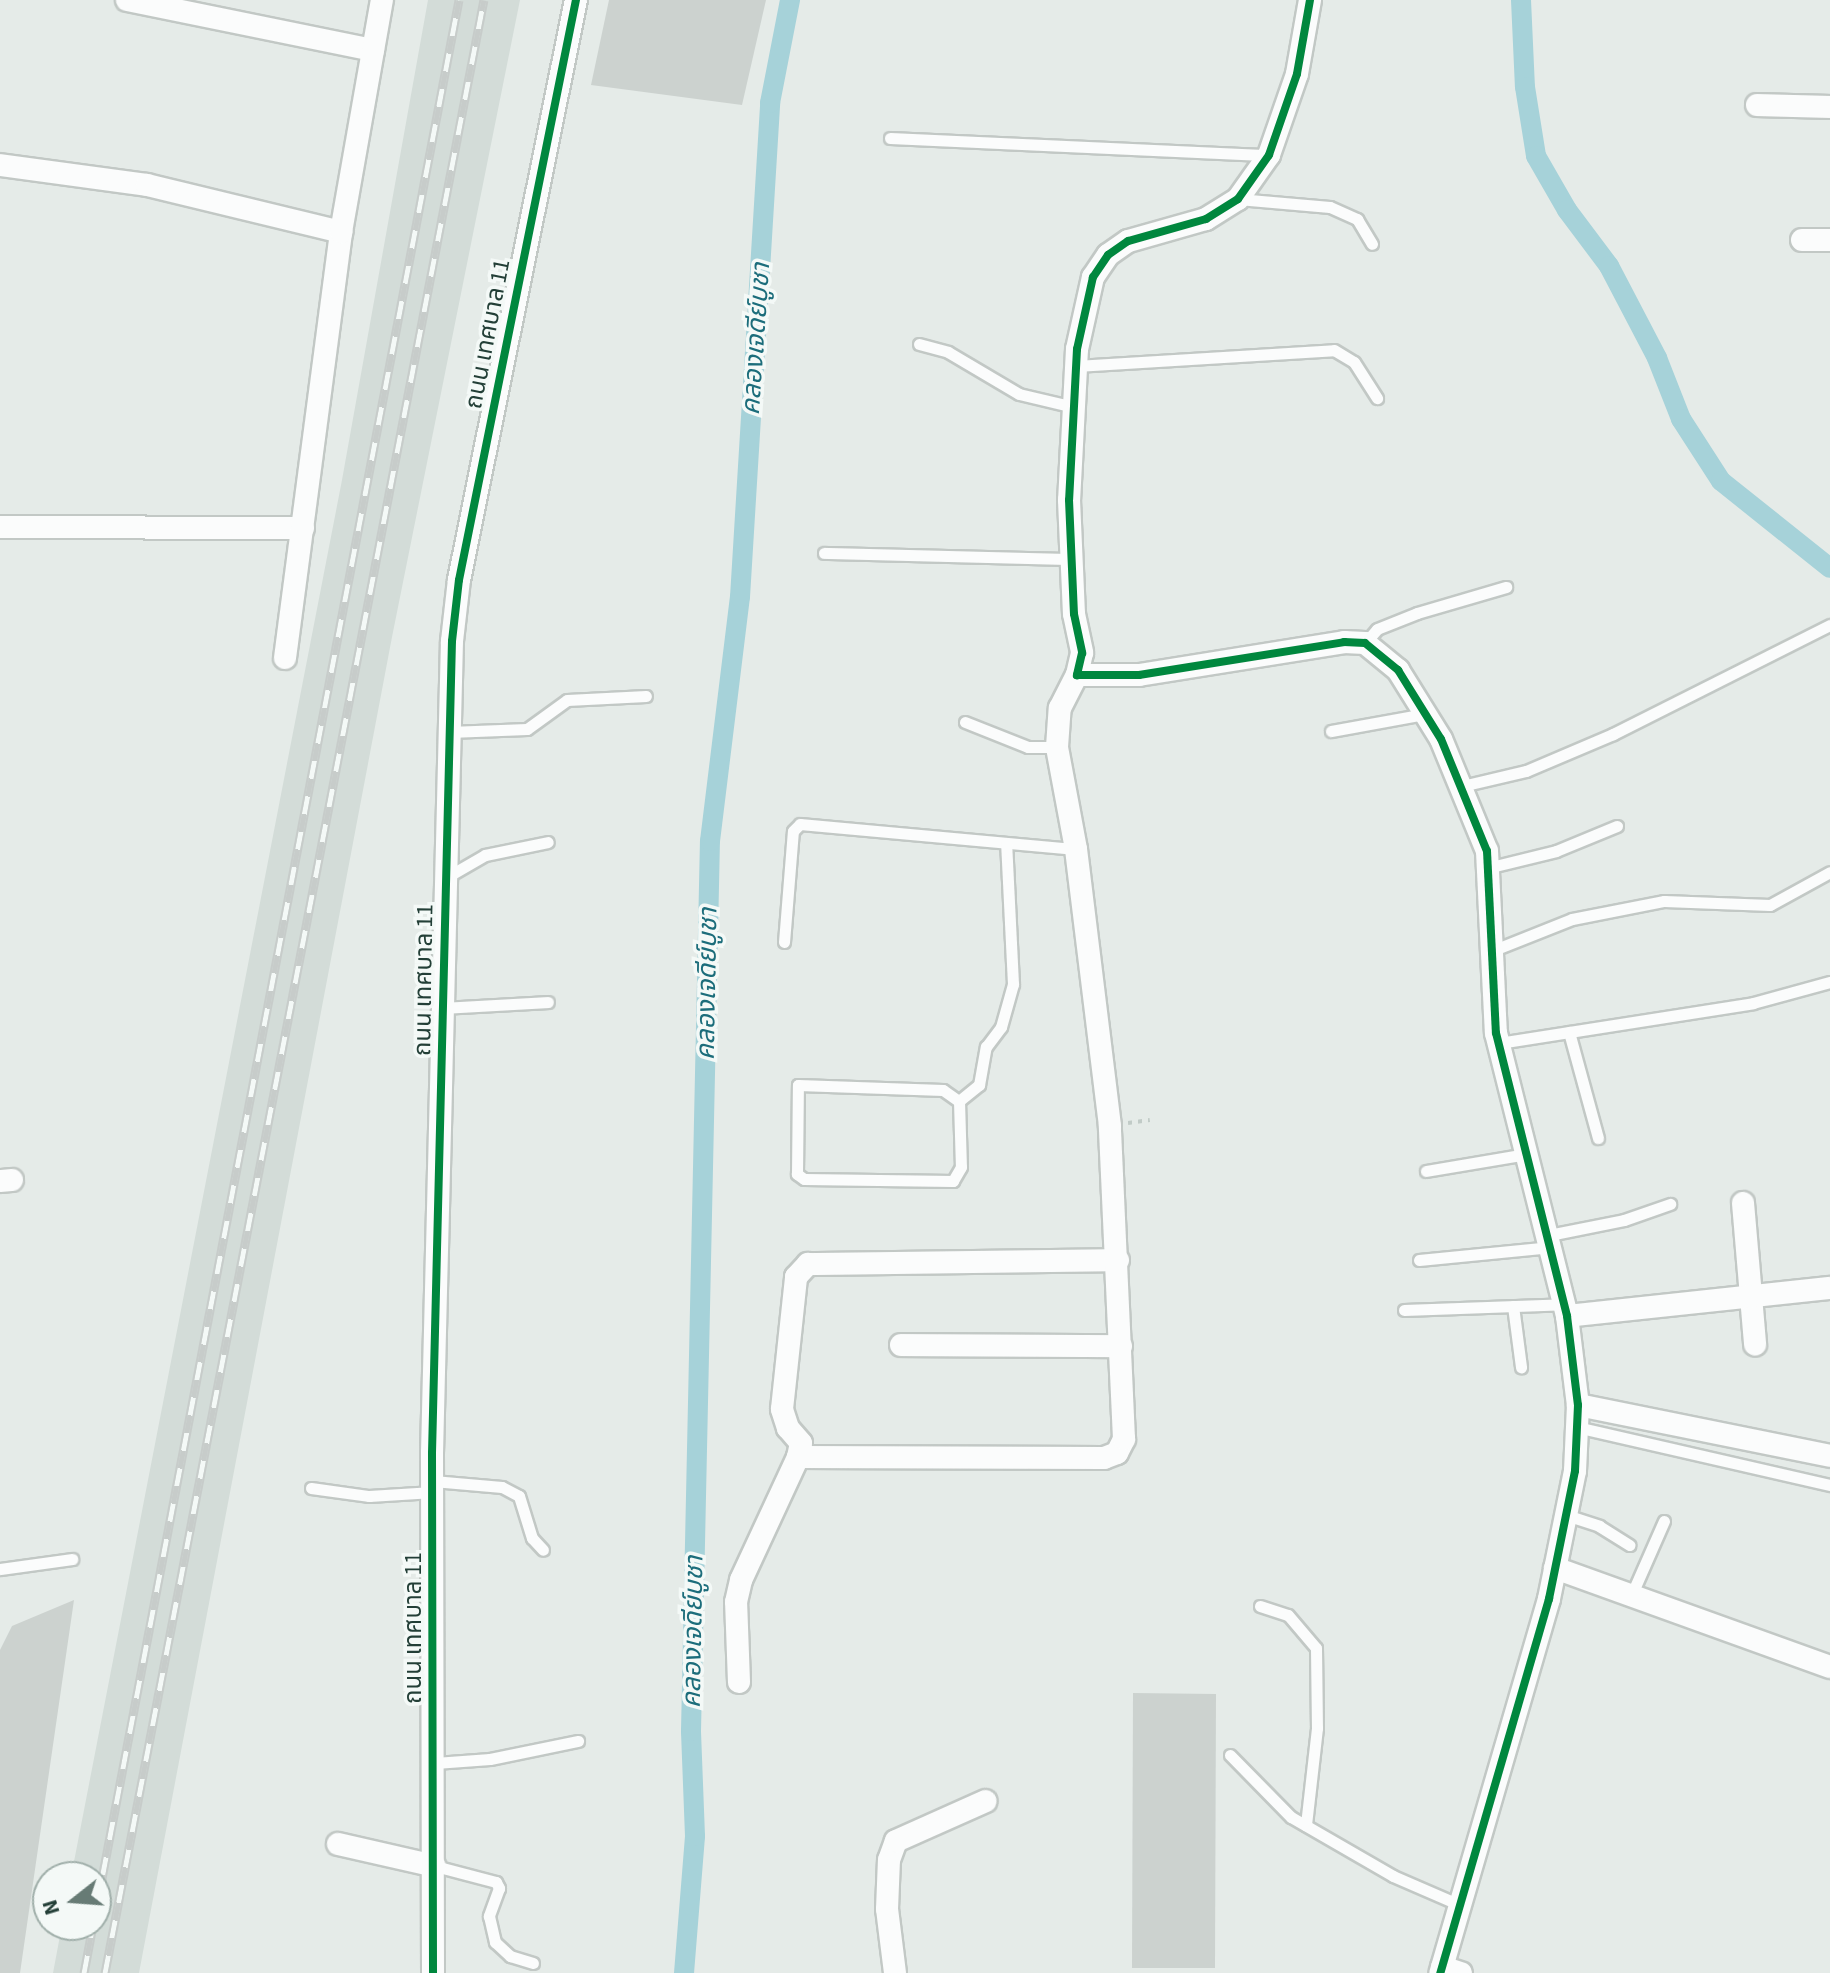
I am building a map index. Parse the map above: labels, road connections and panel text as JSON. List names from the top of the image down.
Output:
{
  "streets": {
    "street": ["ถนน เทศบาล 11"]
  },
  "water": ["คลองเจดีย์บูชา"],
  "north": "left"
}
